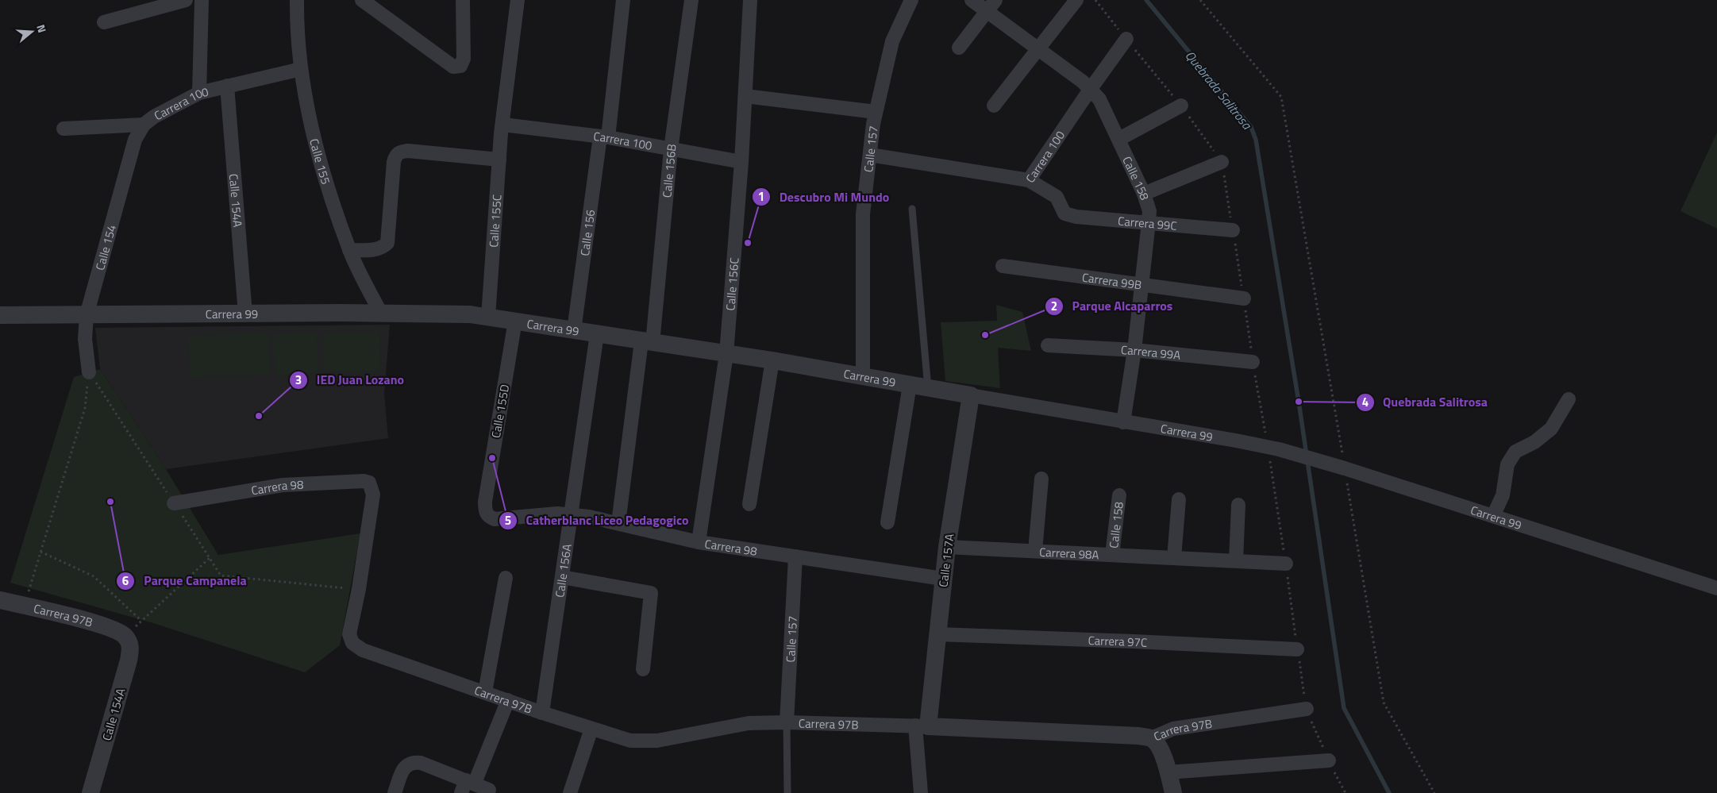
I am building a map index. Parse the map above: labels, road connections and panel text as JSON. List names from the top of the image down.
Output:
{
  "streets": {
    "street": [
      "Carrera 100",
      "Calle 157",
      "Calle 155",
      "Calle 156B",
      "Calle 158",
      "Calle 154A",
      "Calle 155C",
      "Carrera 99C",
      "Calle 156",
      "Calle 154",
      "Carrera 99B",
      "Calle 156C",
      "Carrera 99",
      "Carrera 99A",
      "Calle 155D",
      "Carrera 98",
      "Carrera 98A",
      "Calle 157A",
      "Calle 156A",
      "Carrera 97B",
      "Carrera 97C"
    ]
  },
  "crossings": [
    ["Carrera 100", "Calle 157"],
    ["Carrera 100", "Calle 155"],
    ["Carrera 100", "Calle 156B"],
    ["Carrera 100", "Calle 158"],
    ["Carrera 100", "Calle 154A"],
    ["Carrera 100", "Calle 155C"],
    ["Carrera 100", "Carrera 99C"],
    ["Carrera 100", "Calle 156"],
    ["Carrera 100", "Calle 154"],
    ["Carrera 100", "Calle 156C"],
    ["Calle 157", "Carrera 99"],
    ["Calle 157", "Carrera 98"],
    ["Calle 157", "Carrera 97B"],
    ["Calle 155", "Carrera 99"],
    ["Calle 156B", "Carrera 99"],
    ["Calle 156B", "Carrera 98"],
    ["Calle 158", "Carrera 99C"],
    ["Calle 158", "Carrera 99B"],
    ["Calle 158", "Carrera 99"],
    ["Calle 158", "Carrera 99A"],
    ["Calle 158", "Carrera 98A"],
    ["Calle 154A", "Carrera 99"],
    ["Calle 154A", "Carrera 97B"],
    ["Calle 155C", "Carrera 99"],
    ["Calle 156", "Carrera 99"],
    ["Calle 154", "Carrera 99"],
    ["Calle 156C", "Carrera 99"],
    ["Calle 156C", "Carrera 98"],
    ["Carrera 99", "Calle 155D"],
    ["Carrera 99", "Calle 157A"],
    ["Carrera 99", "Calle 156A"],
    ["Calle 155D", "Carrera 98"],
    ["Carrera 98", "Calle 157A"],
    ["Carrera 98", "Calle 156A"],
    ["Carrera 98", "Carrera 97B"],
    ["Carrera 98A", "Calle 157A"],
    ["Calle 157A", "Carrera 97B"],
    ["Calle 157A", "Carrera 97C"],
    ["Calle 156A", "Carrera 97B"]
  ],
  "water": ["Quebrada Salitrosa"],
  "places": [
    "Descubro Mi Mundo",
    "Parque Alcaparros",
    "Quebrada Salitrosa",
    "IED Juan Lozano",
    "Catherblanc Liceo Pedagogico",
    "Parque Campanela"
  ],
  "north": "right"
}
